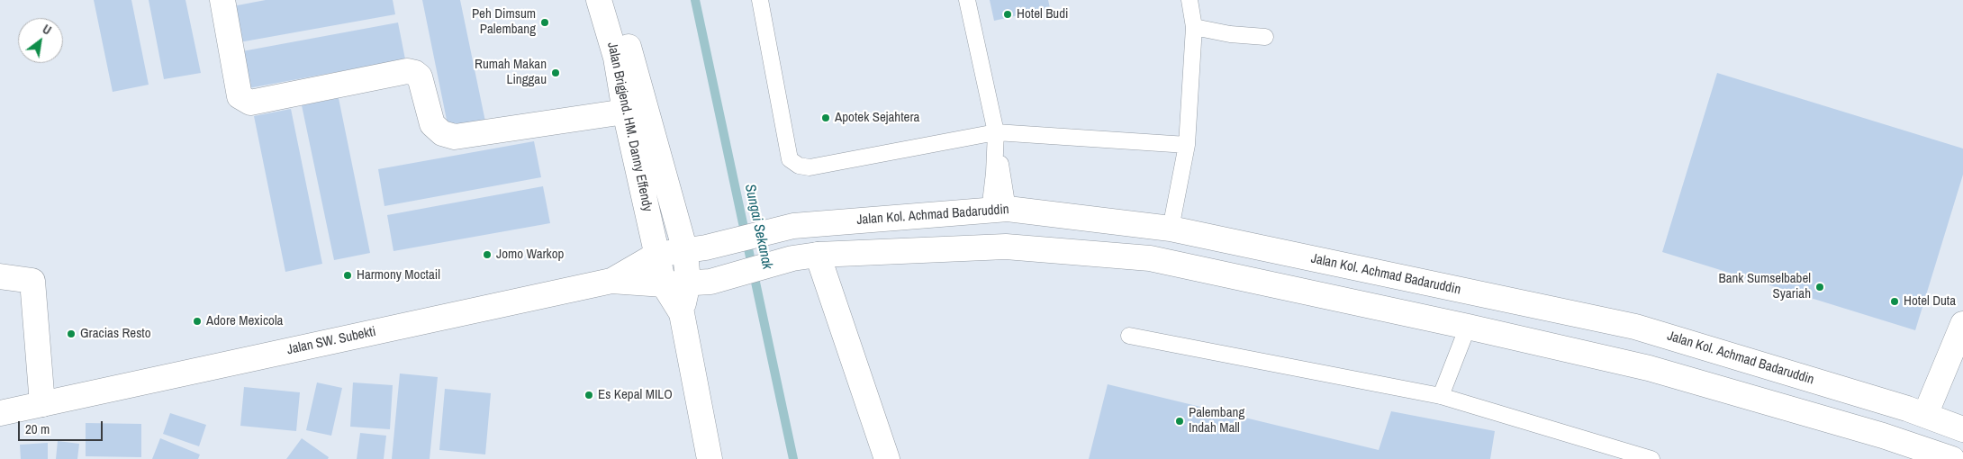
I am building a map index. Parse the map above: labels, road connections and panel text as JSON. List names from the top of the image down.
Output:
{
  "streets": {
    "main road": ["Jalan Brigjend. HM. Danny Effendy", "Jalan Kol. Achmad Badaruddin", "Jalan SW. Subekti"]
  },
  "crossings": [
    ["Jalan Brigjend. HM. Danny Effendy", "Jalan Kol. Achmad Badaruddin"],
    ["Jalan Brigjend. HM. Danny Effendy", "Jalan SW. Subekti"]
  ],
  "water": ["Sungai Sekanak"],
  "places": [
    "Hotel Budi",
    "Peh Dimsum Palembang",
    "Rumah Makan Linggau",
    "Apotek Sejahtera",
    "Jomo Warkop",
    "Harmony Moctail",
    "Bank Sumselbabel Syariah",
    "Hotel Duta",
    "Adore Mexicola",
    "Gracias Resto",
    "Es Kepal MILO",
    "Palembang Indah Mall"
  ],
  "scale_bar": "20 m",
  "north": "top right"
}
